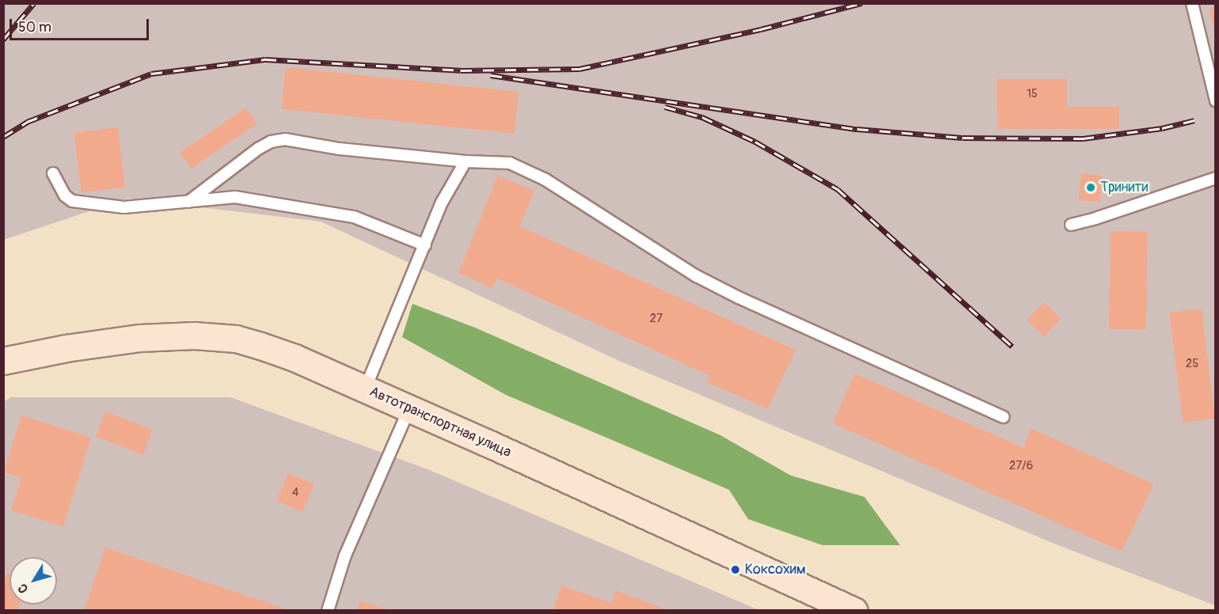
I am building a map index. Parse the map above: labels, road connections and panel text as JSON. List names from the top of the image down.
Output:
{
  "streets": {
    "main road": ["Автотранспортная улица"]
  },
  "places": ["Тринити", "Коксохим"],
  "house_numbers": [
    "15",
    "27",
    "25",
    "27/6",
    "4"
  ],
  "scale_bar": "50 m",
  "north": "bottom left"
}
